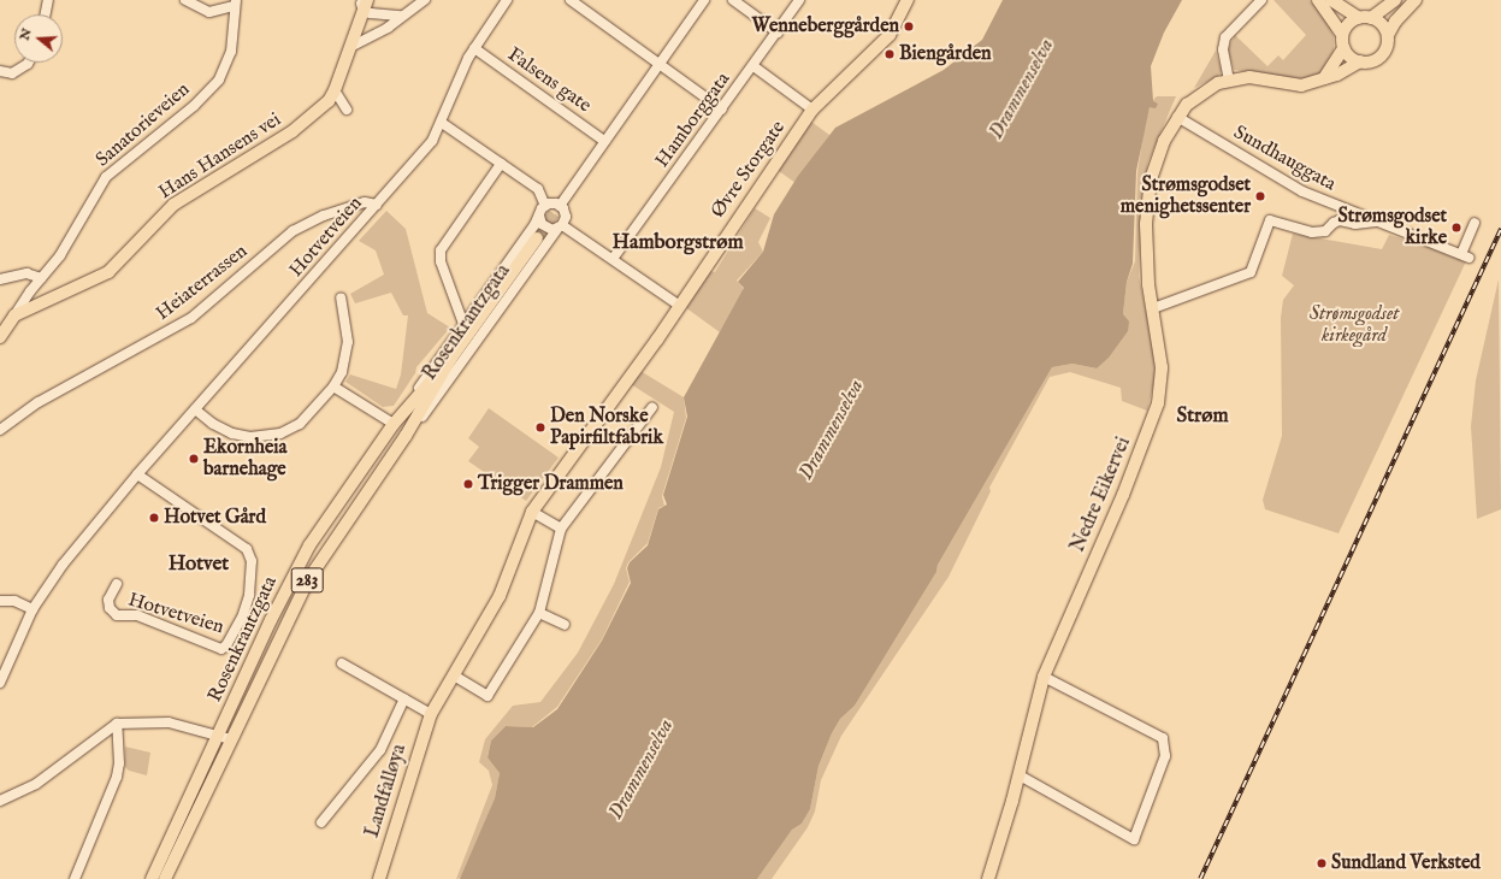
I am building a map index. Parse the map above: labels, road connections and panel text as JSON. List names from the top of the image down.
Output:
{
  "streets": {
    "main road": [
      "Hans Hansens vei",
      "Øvre Storgate",
      "Rosenkrantzgata",
      "Nedre Eikervei",
      "283",
      "Landfalløya"
    ],
    "street": [
      "Falsens gate",
      "Hamborggata",
      "Sanatorieveien",
      "Sundhauggata",
      "Hotvetveien",
      "Heiaterrassen"
    ]
  },
  "crossings": [
    ["Falsens gate", "Hotvetveien"],
    ["Sanatorieveien", "Hans Hansens vei"],
    ["Sundhauggata", "Nedre Eikervei"],
    ["Øvre Storgate", "Landfalløya"],
    ["Hotvetveien", "Heiaterrassen"]
  ],
  "districts": ["Hamborgstrøm", "Strøm", "Hotvet"],
  "water": ["Drammenselva"],
  "parks": ["Strømsgodset kirkegård"],
  "places": [
    "Wenneberggården",
    "Biengården",
    "Strømsgodset menighetssenter",
    "Strømsgodset kirke",
    "Den Norske Papirfiltfabrik",
    "Ekornheia barnehage",
    "Trigger Drammen",
    "Hotvet Gård",
    "Sundland Verksted"
  ],
  "north": "left"
}
